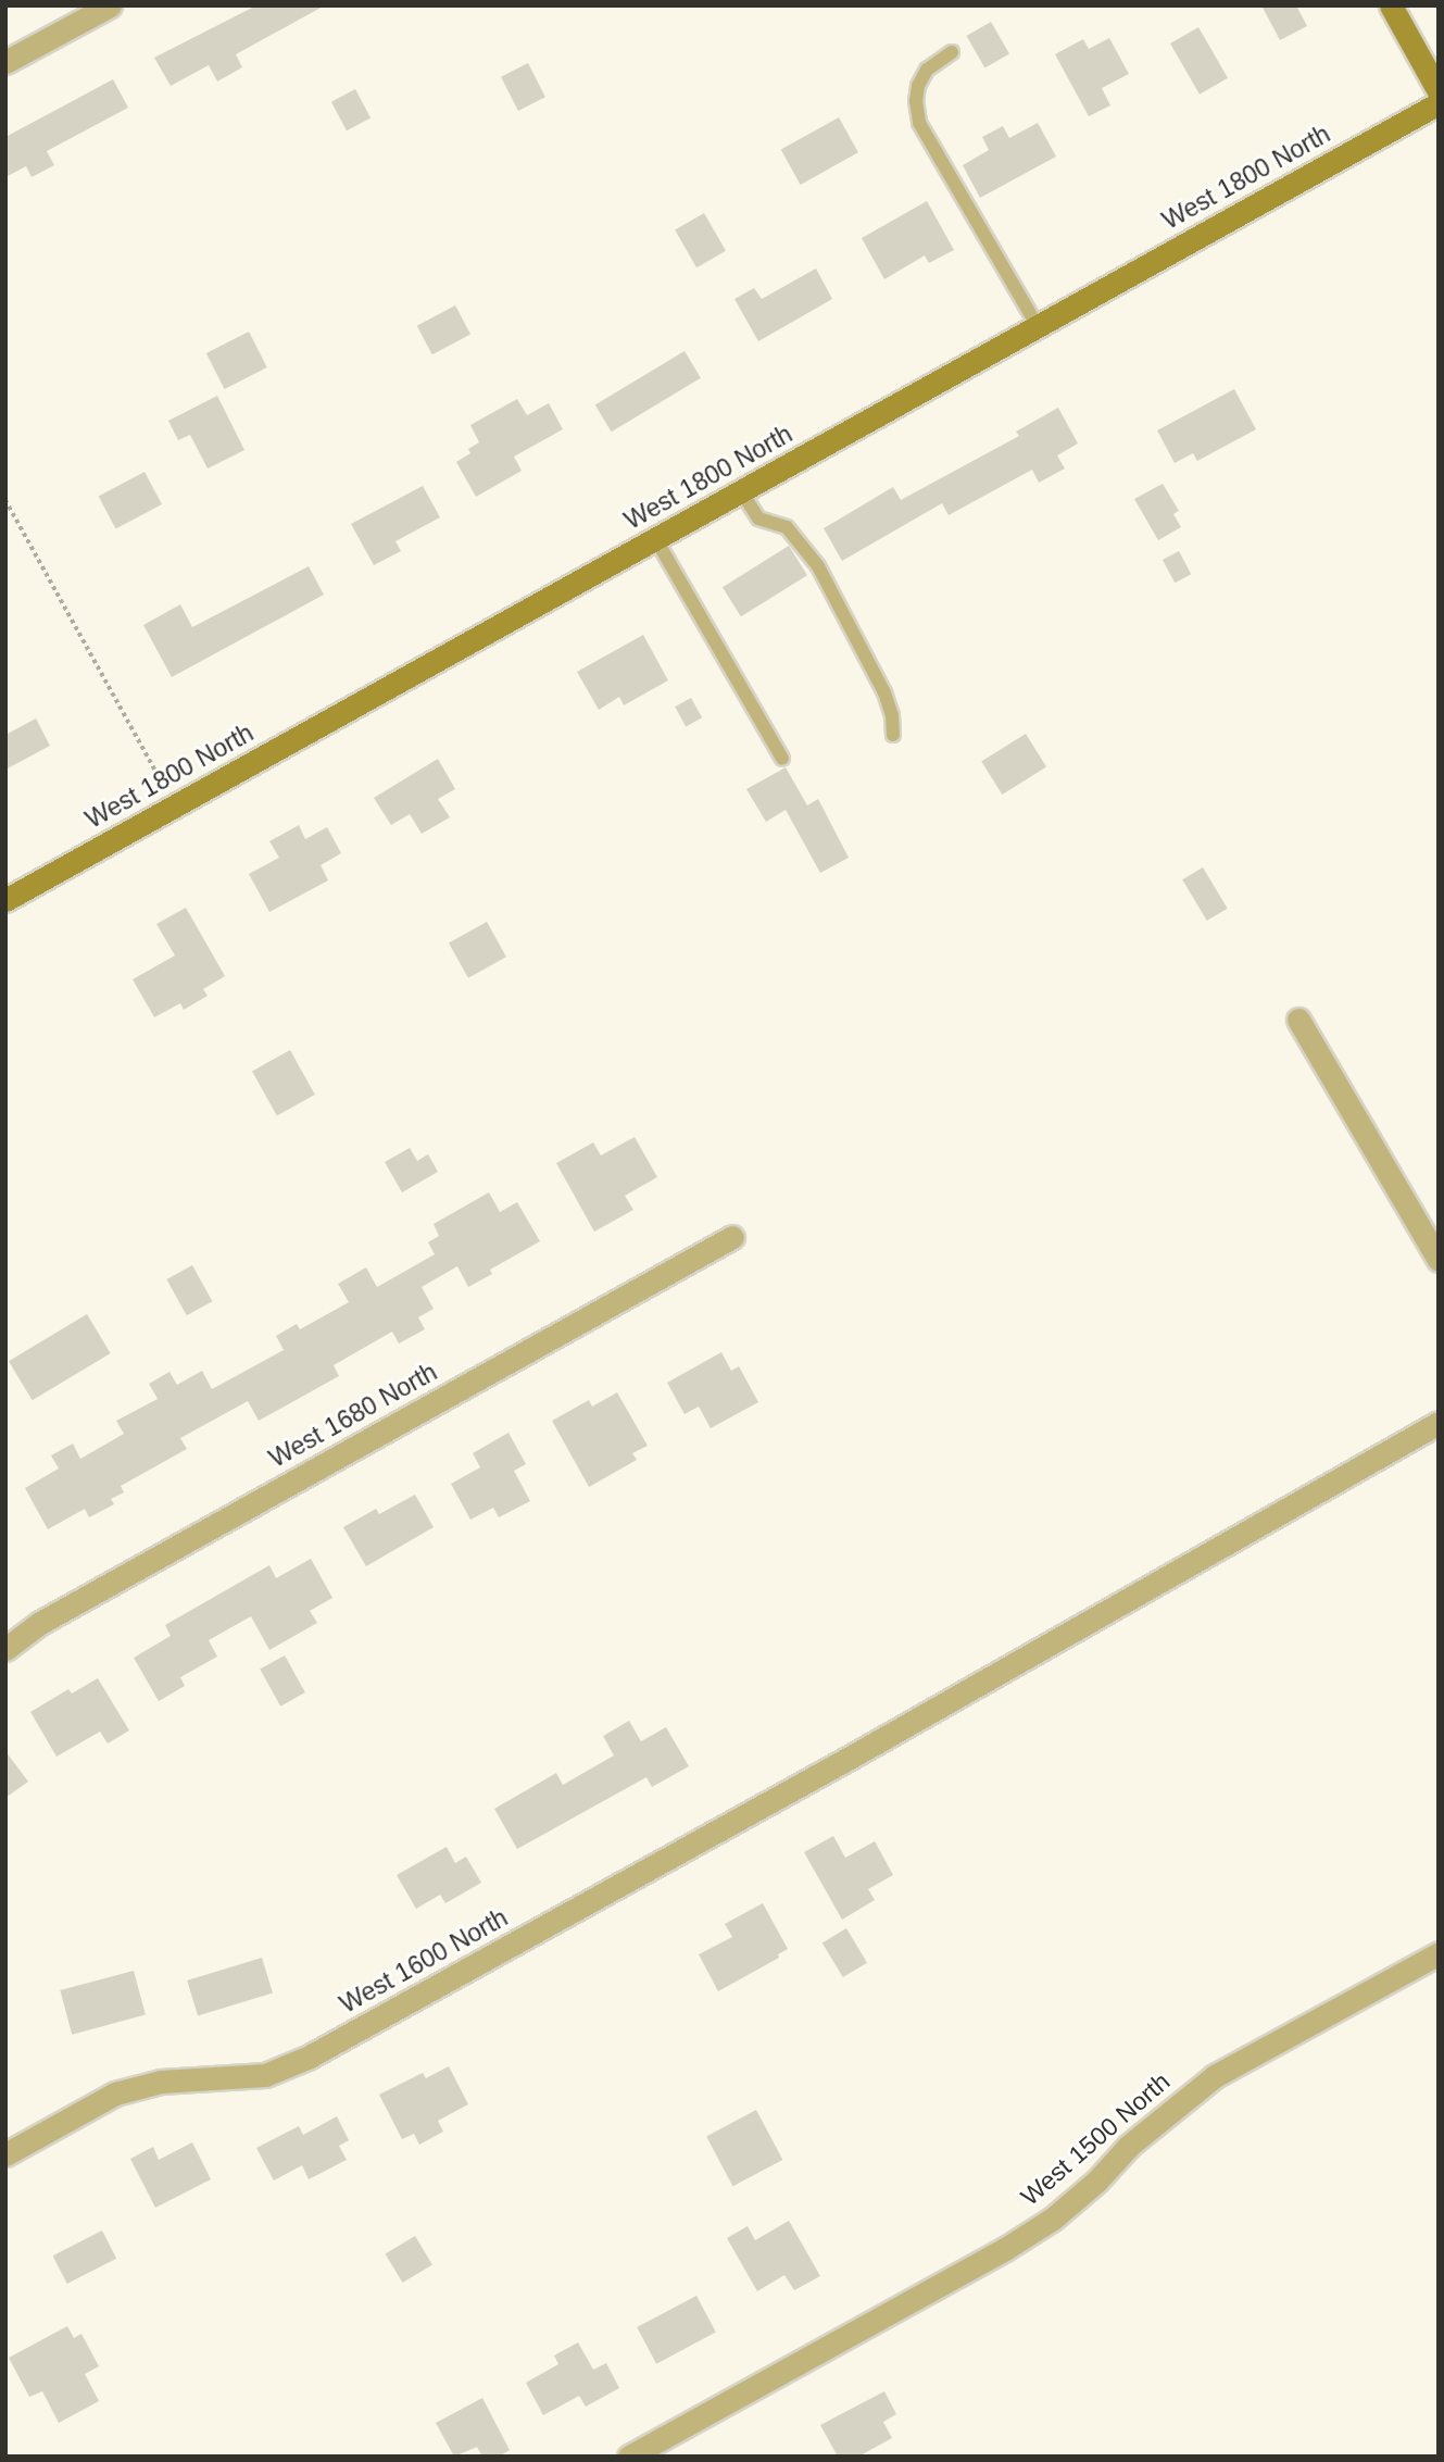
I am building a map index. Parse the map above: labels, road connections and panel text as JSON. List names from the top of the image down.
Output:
{
  "streets": {
    "main road": ["West 1800 North"],
    "street": ["West 1680 North", "West 1600 North", "West 1500 North"]
  }
}
